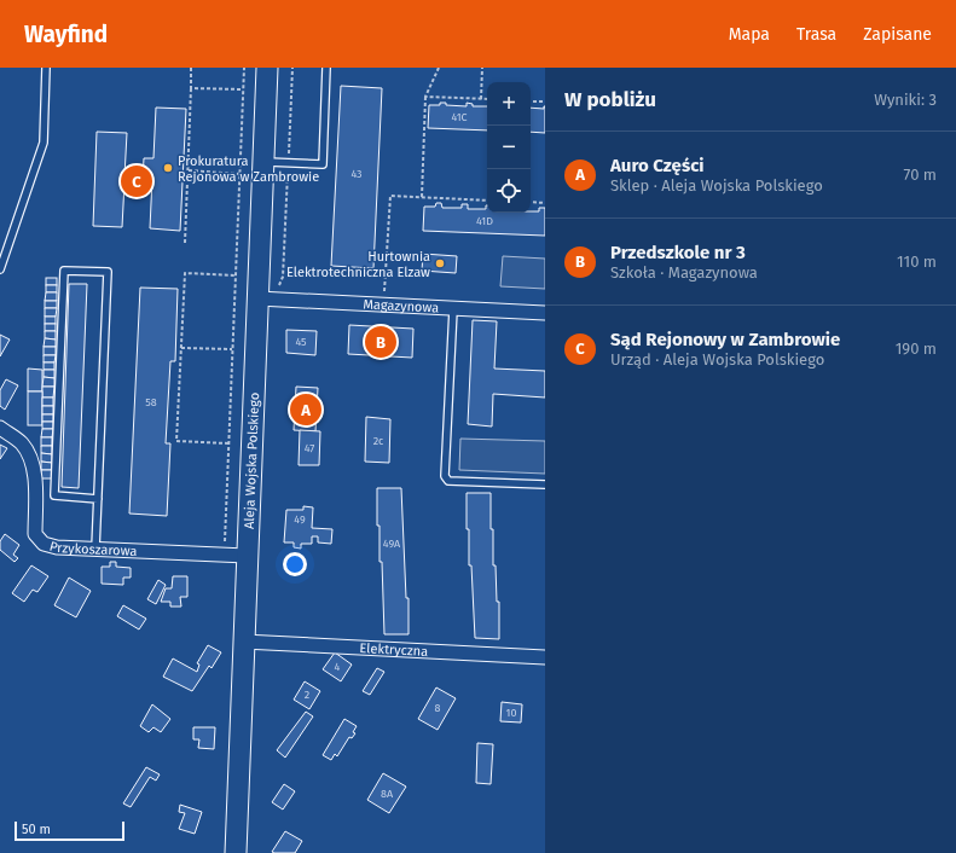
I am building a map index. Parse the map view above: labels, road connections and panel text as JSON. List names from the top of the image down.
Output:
{
  "streets": {
    "main road": ["Aleja Wojska Polskiego"],
    "street": ["Magazynowa", "Przykoszarowa", "Elektryczna"]
  },
  "crossings": [
    ["Magazynowa", "Aleja Wojska Polskiego"],
    ["Aleja Wojska Polskiego", "Przykoszarowa"],
    ["Aleja Wojska Polskiego", "Elektryczna"]
  ],
  "places": ["Prokuratura Rejonowa w Zambrowie", "Hurtownia Elektrotechniczna Elzaw"],
  "house_numbers": [
    "41C",
    "43",
    "41D",
    "45",
    "58",
    "2c",
    "47",
    "49",
    "49A",
    "4",
    "2",
    "8",
    "10",
    "8A"
  ],
  "scale_bar": "50 m",
  "page": {
    "header": "Wayfind",
    "nav": ["Mapa", "Trasa", "Zapisane"],
    "heading": ["W pobliżu", "Wyniki: 3"],
    "map_buttons": ["+", "−"],
    "list": [
      {
        "mark": "A",
        "name": "Auro Części",
        "note": "Sklep · Aleja Wojska Polskiego",
        "value": "70 m"
      },
      {
        "mark": "B",
        "name": "Przedszkole nr 3",
        "note": "Szkoła · Magazynowa",
        "value": "110 m"
      },
      {
        "mark": "C",
        "name": "Sąd Rejonowy w Zambrowie",
        "note": "Urząd · Aleja Wojska Polskiego",
        "value": "190 m"
      }
    ],
    "pins": ["C", "B", "A"],
    "scale": "50 m"
  }
}
